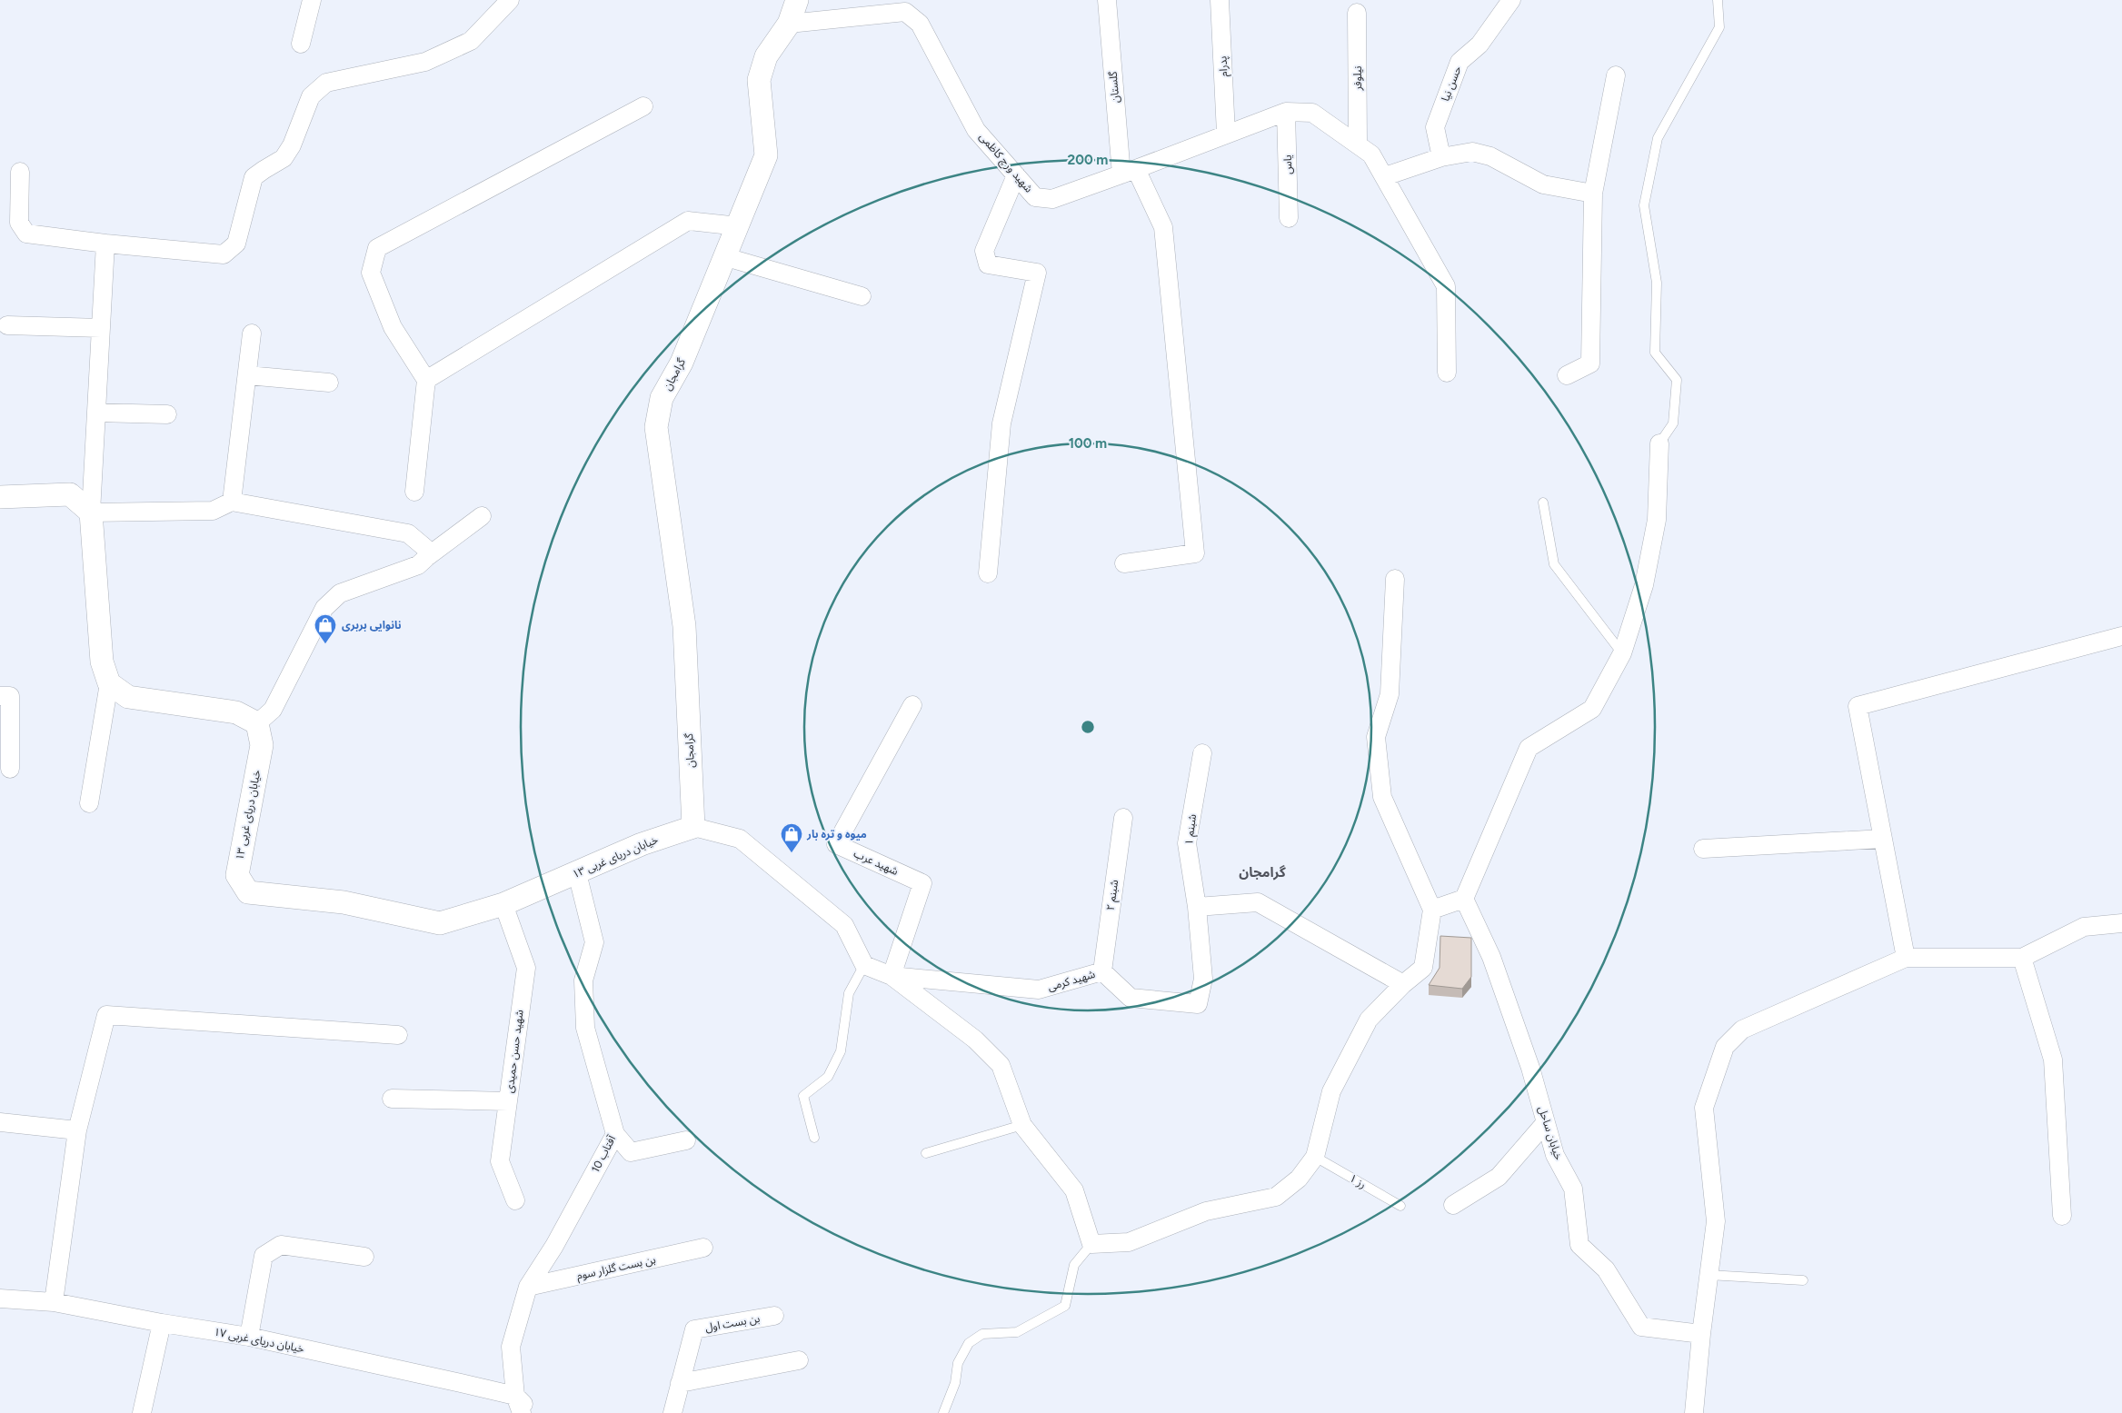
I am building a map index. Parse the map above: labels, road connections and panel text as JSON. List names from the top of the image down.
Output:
{
  "streets": {
    "street": [
      "پدرام",
      "نیلوفر",
      "حسن نیا",
      "گلستان",
      "شهید ورچ کاظمی",
      "یاس",
      "گرامجان",
      "خیابان دریای غربی ۱۳",
      "شبنم ۱",
      "شهید عرب",
      "شبنم ۲",
      "شهید کرمی",
      "شهید حسن حمیدی",
      "خیابان ساحل",
      "آفتاب 10",
      "بن بست گلزار سوم",
      "بن بست اول",
      "خیابان دریای غربی ۱۷"
    ],
    "lane": ["رز ۱"]
  },
  "crossings": [
    ["پدرام", "شهید ورچ کاظمی"],
    ["نیلوفر", "شهید ورچ کاظمی"],
    ["گلستان", "شهید ورچ کاظمی"],
    ["شهید ورچ کاظمی", "یاس"],
    ["شهید ورچ کاظمی", "گرامجان"],
    ["گرامجان", "خیابان دریای غربی ۱۳"],
    ["خیابان دریای غربی ۱۳", "شهید حسن حمیدی"],
    ["خیابان دریای غربی ۱۳", "آفتاب 10"],
    ["شبنم ۱", "شهید کرمی"],
    ["شهید عرب", "شهید کرمی"],
    ["شبنم ۲", "شهید کرمی"],
    ["آفتاب 10", "بن بست گلزار سوم"],
    ["آفتاب 10", "خیابان دریای غربی ۱۷"]
  ],
  "districts": ["گرامجان"],
  "places": {
    "shop": ["نانوایی بربری", "میوه و تره بار"]
  },
  "rings": ["200 m", "100 m"]
}
